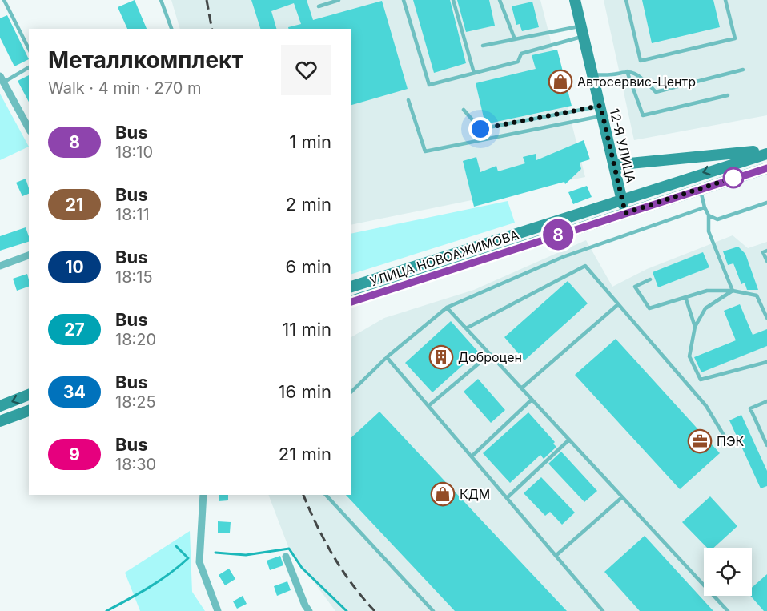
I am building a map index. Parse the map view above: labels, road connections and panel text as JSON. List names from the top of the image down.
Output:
{
  "streets": {
    "main road": ["12-Я УЛИЦА", "УЛИЦА НОВОАЖИМОВА"]
  },
  "crossings": [
    ["12-Я УЛИЦА", "УЛИЦА НОВОАЖИМОВА"]
  ],
  "places": {
    "shop": ["Автосервис-Центр", "КДМ"],
    "building": ["Доброцен"],
    "office": ["ПЭК"]
  },
  "lines": ["bus line 8"],
  "page": {
    "on_map": "8",
    "heading": ["Металлкомплект", "Walk · 4 min · 270 m"],
    "list": [
      {
        "mark": "8",
        "name": "Bus",
        "note": "18:10",
        "value": "1 min"
      },
      {
        "mark": "21",
        "name": "Bus",
        "note": "18:11",
        "value": "2 min"
      },
      {
        "mark": "10",
        "name": "Bus",
        "note": "18:15",
        "value": "6 min"
      },
      {
        "mark": "27",
        "name": "Bus",
        "note": "18:20",
        "value": "11 min"
      },
      {
        "mark": "34",
        "name": "Bus",
        "note": "18:25",
        "value": "16 min"
      },
      {
        "mark": "9",
        "name": "Bus",
        "note": "18:30",
        "value": "21 min"
      }
    ]
  }
}
